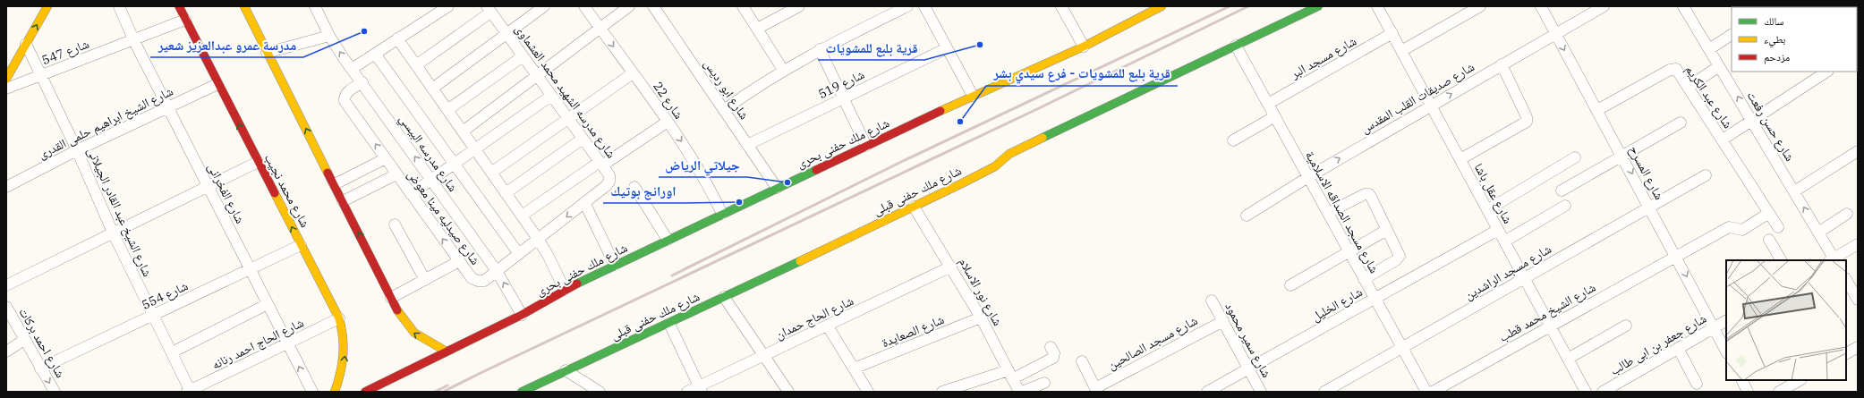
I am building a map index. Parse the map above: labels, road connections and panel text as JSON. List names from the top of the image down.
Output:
{
  "streets": {
    "street": [
      "شارع 547",
      "شارع مسجد البر",
      "شارع 519",
      "شارع ابو رديس",
      "شارع مدرسه الشهيد محمد العشماوى",
      "شارع عبد الكريم",
      "شارع صديقات القلب المقدس",
      "شارع 22",
      "شارع الشيخ ابراهيم حلمى القدرى",
      "شارع حسن رفعت",
      "شارع ملك حفنى بحرى",
      "شارع مدرسه البيسي",
      "شارع المسرح",
      "شارع محمد نجيب",
      "شارع ملك حفنى قبلى",
      "شارع الفخرانى",
      "شارع عقل باشا",
      "شارع الشيخ عبد القادر الجيلانى",
      "شارع مسجد الصداقه الاسلامية",
      "شارع صيدليه مينا معوض",
      "شارع مسجد الراشدين",
      "شارع نور الاسلام",
      "شارع 554",
      "شارع الخليل",
      "شارع الشيخ محمد قطب",
      "شارع الحاج حمدان",
      "شارع الصعايدة",
      "شارع سمير محمود",
      "شارع احمد بركات",
      "شارع مسجد الصالحين",
      "شارع الحاج احمد رنانه",
      "شارع جعفر بن ابى طالب"
    ]
  },
  "crossings": [
    ["شارع 547", "شارع محمد نجيب"],
    ["شارع 547", "شارع الفخرانى"],
    ["شارع 547", "شارع الشيخ عبد القادر الجيلانى"],
    ["شارع مسجد البر", "شارع عقل باشا"],
    ["شارع مسجد البر", "شارع مسجد الصداقه الاسلامية"],
    ["شارع 519", "شارع ابو رديس"],
    ["شارع ابو رديس", "شارع ملك حفنى بحرى"],
    ["شارع مدرسه الشهيد محمد العشماوى", "شارع صيدليه مينا معوض"],
    ["شارع عبد الكريم", "شارع المسرح"],
    ["شارع صديقات القلب المقدس", "شارع المسرح"],
    ["شارع صديقات القلب المقدس", "شارع عقل باشا"],
    ["شارع صديقات القلب المقدس", "شارع مسجد الصداقه الاسلامية"],
    ["شارع 22", "شارع ملك حفنى بحرى"],
    ["شارع الشيخ ابراهيم حلمى القدرى", "شارع محمد نجيب"],
    ["شارع الشيخ ابراهيم حلمى القدرى", "شارع الفخرانى"],
    ["شارع الشيخ ابراهيم حلمى القدرى", "شارع الشيخ عبد القادر الجيلانى"],
    ["شارع ملك حفنى بحرى", "شارع مدرسه البيسي"],
    ["شارع مدرسه البيسي", "شارع صيدليه مينا معوض"],
    ["شارع المسرح", "شارع مسجد الراشدين"],
    ["شارع المسرح", "شارع الشيخ محمد قطب"],
    ["شارع المسرح", "شارع جعفر بن ابى طالب"],
    ["شارع محمد نجيب", "شارع 554"],
    ["شارع محمد نجيب", "شارع الحاج احمد رنانه"],
    ["شارع ملك حفنى قبلى", "شارع مسجد الصداقه الاسلامية"],
    ["شارع ملك حفنى قبلى", "شارع نور الاسلام"],
    ["شارع الفخرانى", "شارع 554"],
    ["شارع الفخرانى", "شارع الحاج احمد رنانه"],
    ["شارع عقل باشا", "شارع مسجد الراشدين"],
    ["شارع عقل باشا", "شارع الخليل"],
    ["شارع عقل باشا", "شارع الشيخ محمد قطب"],
    ["شارع الشيخ عبد القادر الجيلانى", "شارع 554"],
    ["شارع الشيخ عبد القادر الجيلانى", "شارع الحاج احمد رنانه"],
    ["شارع مسجد الصداقه الاسلامية", "شارع مسجد الراشدين"],
    ["شارع مسجد الصداقه الاسلامية", "شارع الخليل"],
    ["شارع نور الاسلام", "شارع الحاج حمدان"],
    ["شارع نور الاسلام", "شارع الصعايدة"],
    ["شارع 554", "شارع احمد بركات"],
    ["شارع الخليل", "شارع سمير محمود"],
    ["شارع سمير محمود", "شارع مسجد الصالحين"]
  ],
  "one_way": ["شارع حسن رفعت", "شارع المسرح"],
  "places": [
    "مدرسة عمرو عبدالعزيز شعير",
    "قرية بلبع للمشويات",
    "قرية بلبع للمشويات - فرع سيدي بشر",
    "جيلاتي الرياض",
    "اورانج بوتيك"
  ],
  "legend": ["سالك", "بطيء", "مزدحم"]
}
